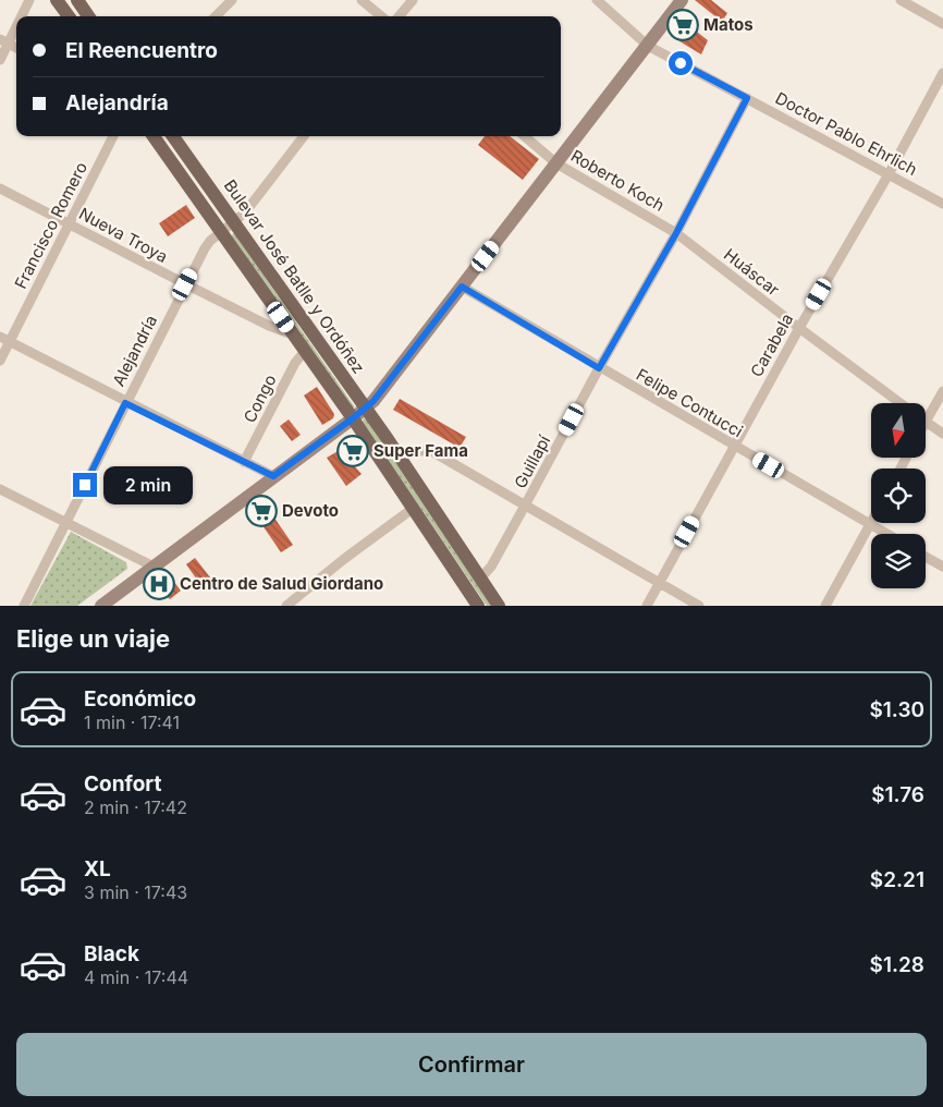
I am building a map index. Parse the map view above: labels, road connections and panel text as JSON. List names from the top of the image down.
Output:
{
  "streets": {
    "main road": ["Bulevar José Batlle y Ordóñez"],
    "street": [
      "Doctor Pablo Ehrlich",
      "Roberto Koch",
      "Francisco Romero",
      "Nueva Troya",
      "Huáscar",
      "Carabela",
      "Alejandría",
      "Congo",
      "Felipe Contucci",
      "Guillapí"
    ]
  },
  "crossings": [
    ["Doctor Pablo Ehrlich", "Carabela"],
    ["Doctor Pablo Ehrlich", "Guillapí"],
    ["Roberto Koch", "Huáscar"],
    ["Roberto Koch", "Guillapí"],
    ["Francisco Romero", "Nueva Troya"],
    ["Nueva Troya", "Bulevar José Batlle y Ordóñez"],
    ["Nueva Troya", "Alejandría"],
    ["Huáscar", "Carabela"],
    ["Huáscar", "Guillapí"],
    ["Bulevar José Batlle y Ordóñez", "Alejandría"],
    ["Bulevar José Batlle y Ordóñez", "Congo"],
    ["Bulevar José Batlle y Ordóñez", "Guillapí"],
    ["Carabela", "Felipe Contucci"],
    ["Felipe Contucci", "Guillapí"]
  ],
  "places": {
    "supermarket": ["Matos", "Super Fama", "Devoto"],
    "hospital": ["Centro de Salud Giordano"]
  },
  "north": "bottom",
  "page": {
    "banner": ["El Reencuentro", "Alejandría"],
    "bubble": "2 min",
    "heading": "Elige un viaje",
    "list": [
      {
        "name": "Económico",
        "note": "1 min · 17:41",
        "value": "$1.30"
      },
      {
        "name": "Confort",
        "note": "2 min · 17:42",
        "value": "$1.76"
      },
      {
        "name": "XL",
        "note": "3 min · 17:43",
        "value": "$2.21"
      },
      {
        "name": "Black",
        "note": "4 min · 17:44",
        "value": "$1.28"
      }
    ],
    "buttons": "Confirmar"
  }
}
